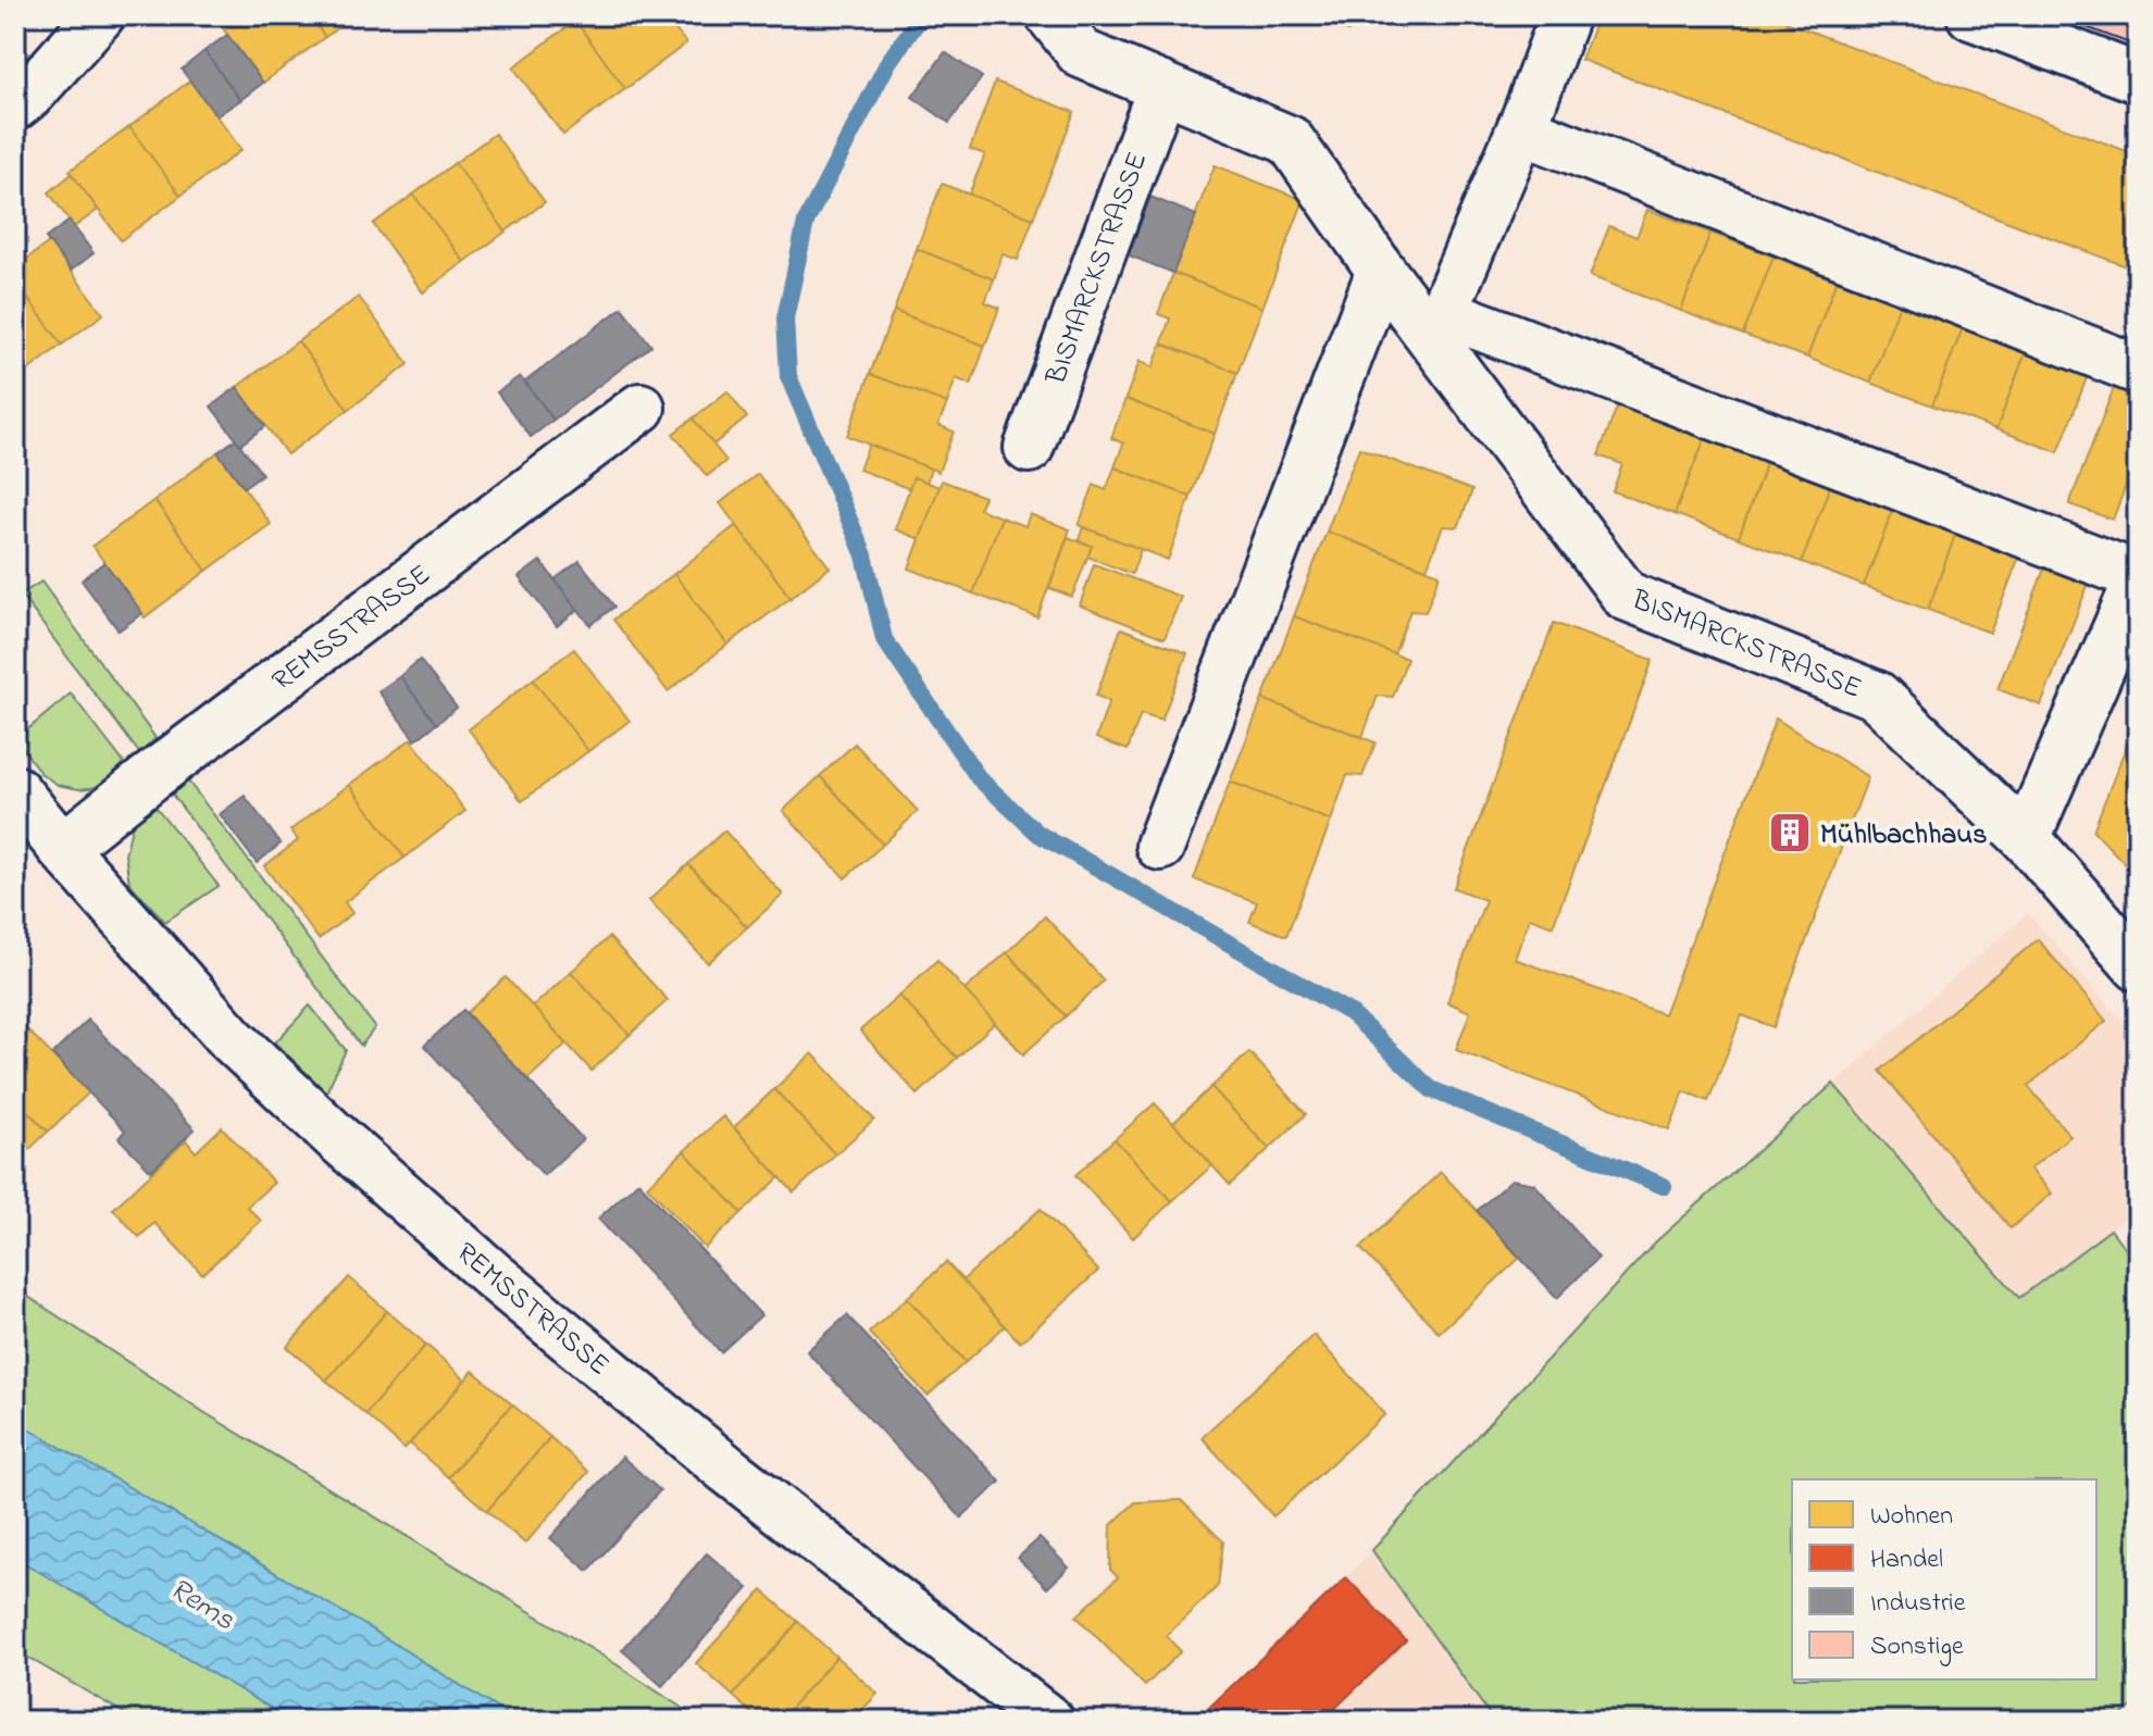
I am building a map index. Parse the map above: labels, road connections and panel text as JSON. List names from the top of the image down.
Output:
{
  "streets": {
    "street": ["BISMARCKSTRASSE", "REMSSTRASSE"]
  },
  "water": ["Rems"],
  "places": {
    "building": ["Mühlbachhaus"]
  },
  "legend": [
    "Wohnen",
    "Handel",
    "Industrie",
    "Sonstige"
  ]
}
